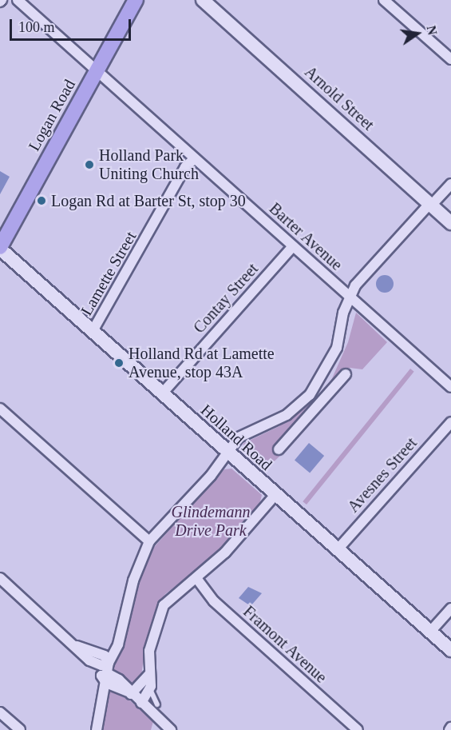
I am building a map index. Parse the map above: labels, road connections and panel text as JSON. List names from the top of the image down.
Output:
{
  "streets": {
    "main road": ["Arnold Street", "Logan Road", "Holland Road"],
    "street": [
      "Barter Avenue",
      "Lamette Street",
      "Contay Street",
      "Avesnes Street",
      "Framont Avenue"
    ]
  },
  "crossings": [
    ["Logan Road", "Barter Avenue"],
    ["Logan Road", "Holland Road"],
    ["Barter Avenue", "Lamette Street"],
    ["Barter Avenue", "Contay Street"],
    ["Lamette Street", "Holland Road"],
    ["Contay Street", "Holland Road"],
    ["Holland Road", "Avesnes Street"]
  ],
  "parks": ["Glindemann Drive Park"],
  "places": ["Holland Park Uniting Church", "Logan Rd at Barter St, stop 30", "Holland Rd at Lamette Avenue, stop 43A"],
  "scale_bar": "100 m",
  "north": "right"
}
